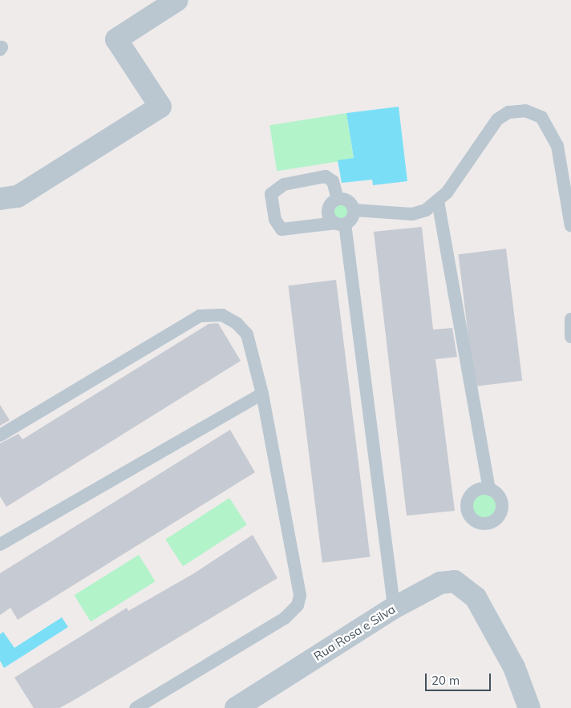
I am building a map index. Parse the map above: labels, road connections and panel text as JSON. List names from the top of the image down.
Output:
{
  "streets": {
    "street": ["Rua Rosa e Silva"]
  },
  "scale_bar": "20 m"
}
